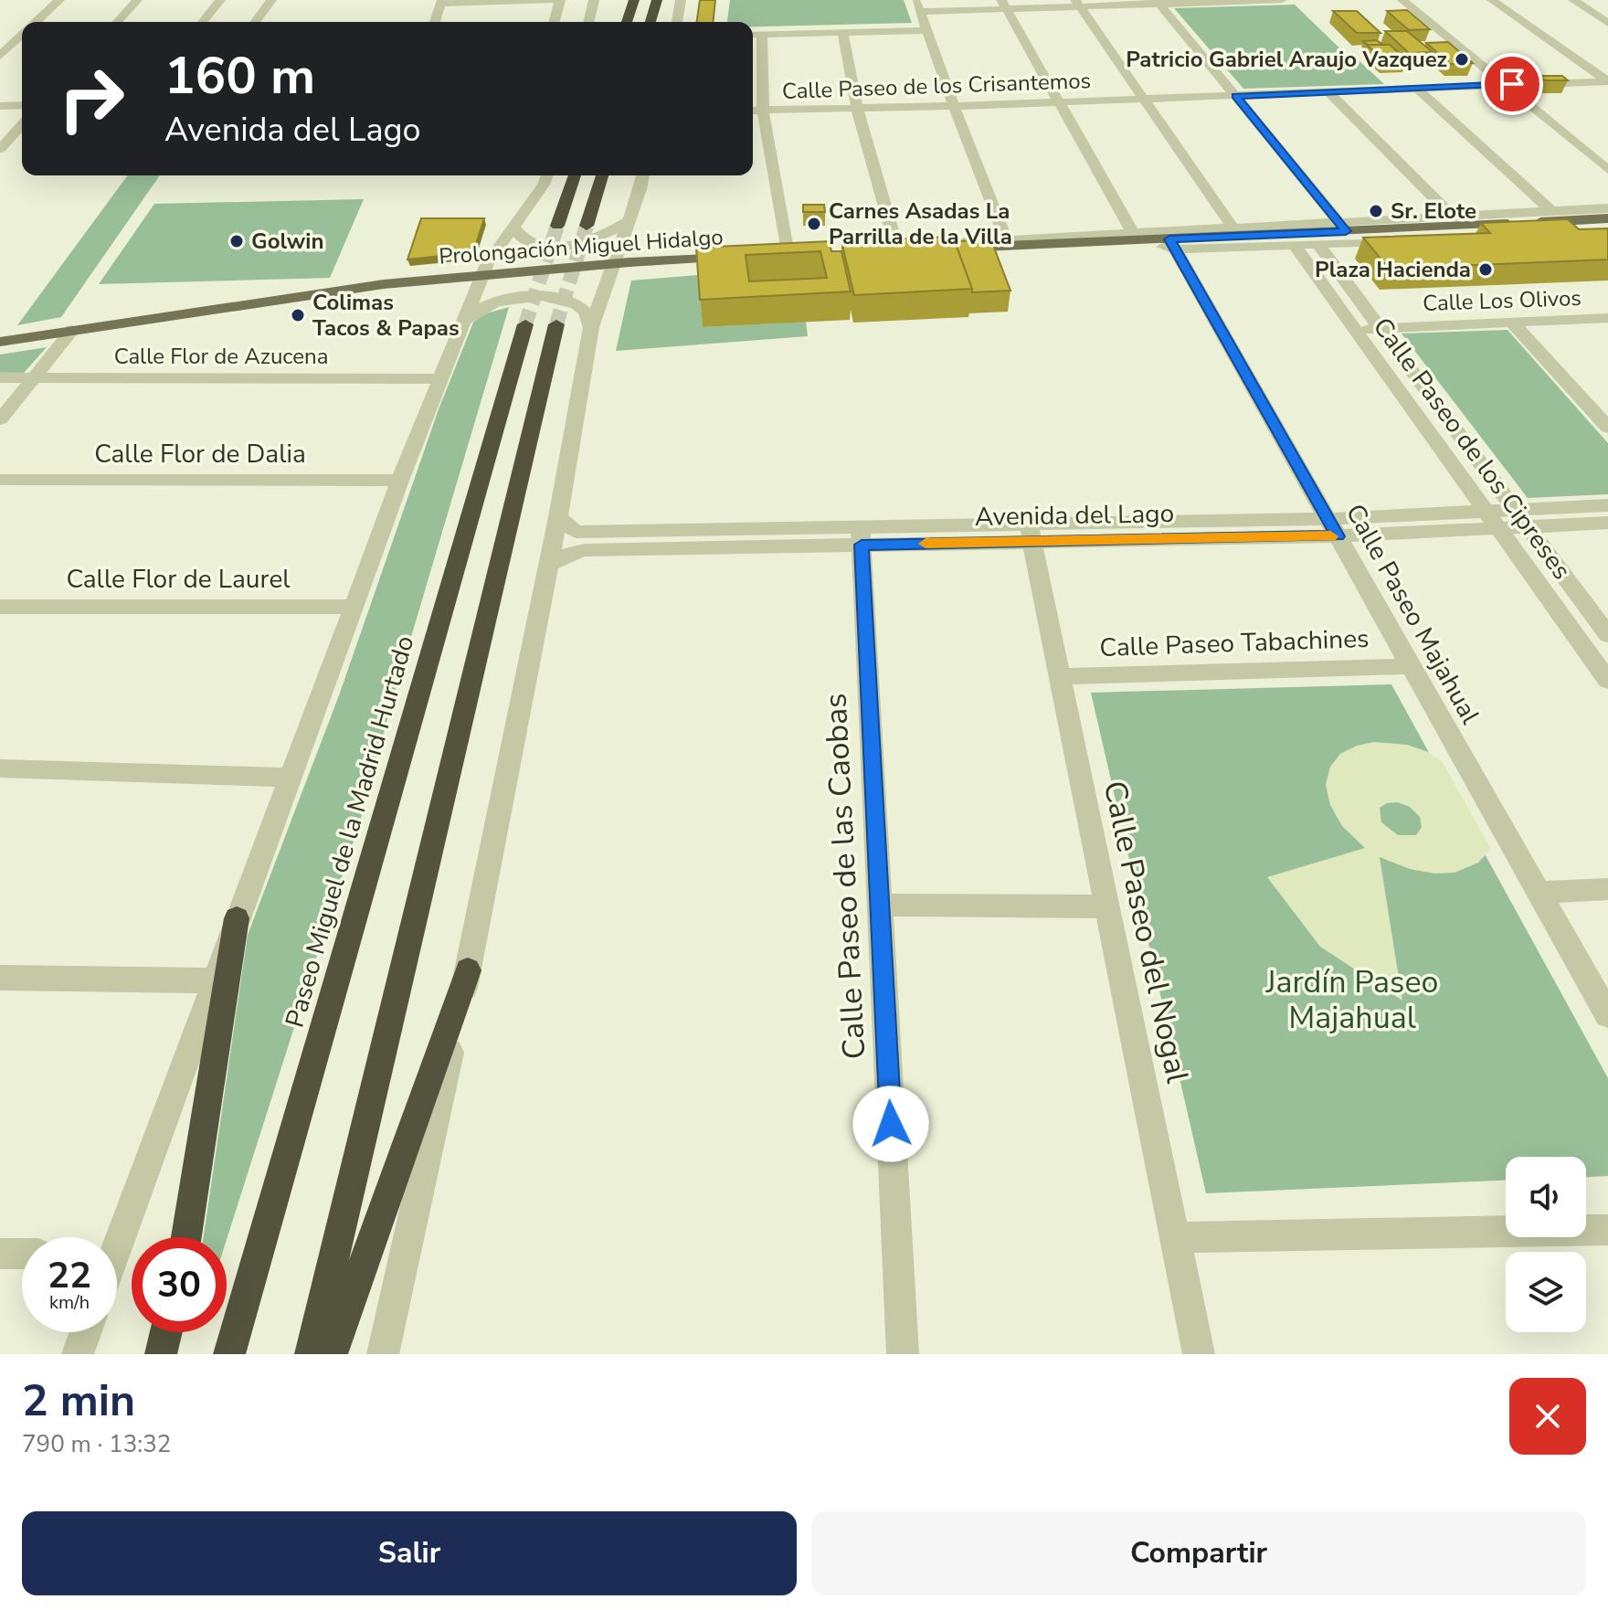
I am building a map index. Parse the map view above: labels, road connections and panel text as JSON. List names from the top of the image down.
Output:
{
  "streets": {
    "highway": ["Paseo Miguel de la Madrid Hurtado"],
    "main road": ["Prolongación Miguel Hidalgo"],
    "street": [
      "Calle Paseo de los Crisantemos",
      "Calle Los Olivos",
      "Calle Flor de Azucena",
      "Calle Paseo de los Cipreses",
      "Calle Flor de Dalia",
      "Avenida del Lago",
      "Calle Flor de Laurel",
      "Calle Paseo Majahual",
      "Calle Paseo Tabachines",
      "Calle Paseo de las Caobas",
      "Calle Paseo del Nogal"
    ]
  },
  "crossings": [
    ["Calle Los Olivos", "Calle Paseo de los Cipreses"],
    ["Calle Paseo de los Cipreses", "Avenida del Lago"],
    ["Avenida del Lago", "Calle Paseo Majahual"],
    ["Avenida del Lago", "Calle Paseo de las Caobas"],
    ["Avenida del Lago", "Calle Paseo del Nogal"],
    ["Calle Paseo Majahual", "Calle Paseo Tabachines"],
    ["Calle Paseo Tabachines", "Calle Paseo del Nogal"]
  ],
  "parks": ["Jardín Paseo Majahual"],
  "places": [
    "Patricio Gabriel Araujo Vazquez",
    "Sr. Elote",
    "Carnes Asadas La Parrilla de la Villa",
    "Golwin",
    "Plaza Hacienda",
    "Colimas Tacos & Papas"
  ],
  "page": {
    "turn": ["160 m", "Avenida del Lago"],
    "speed": "22 km/h",
    "limit": "30",
    "heading": ["2 min", "790 m · 13:32"],
    "buttons": ["Salir", "Compartir"]
  }
}
